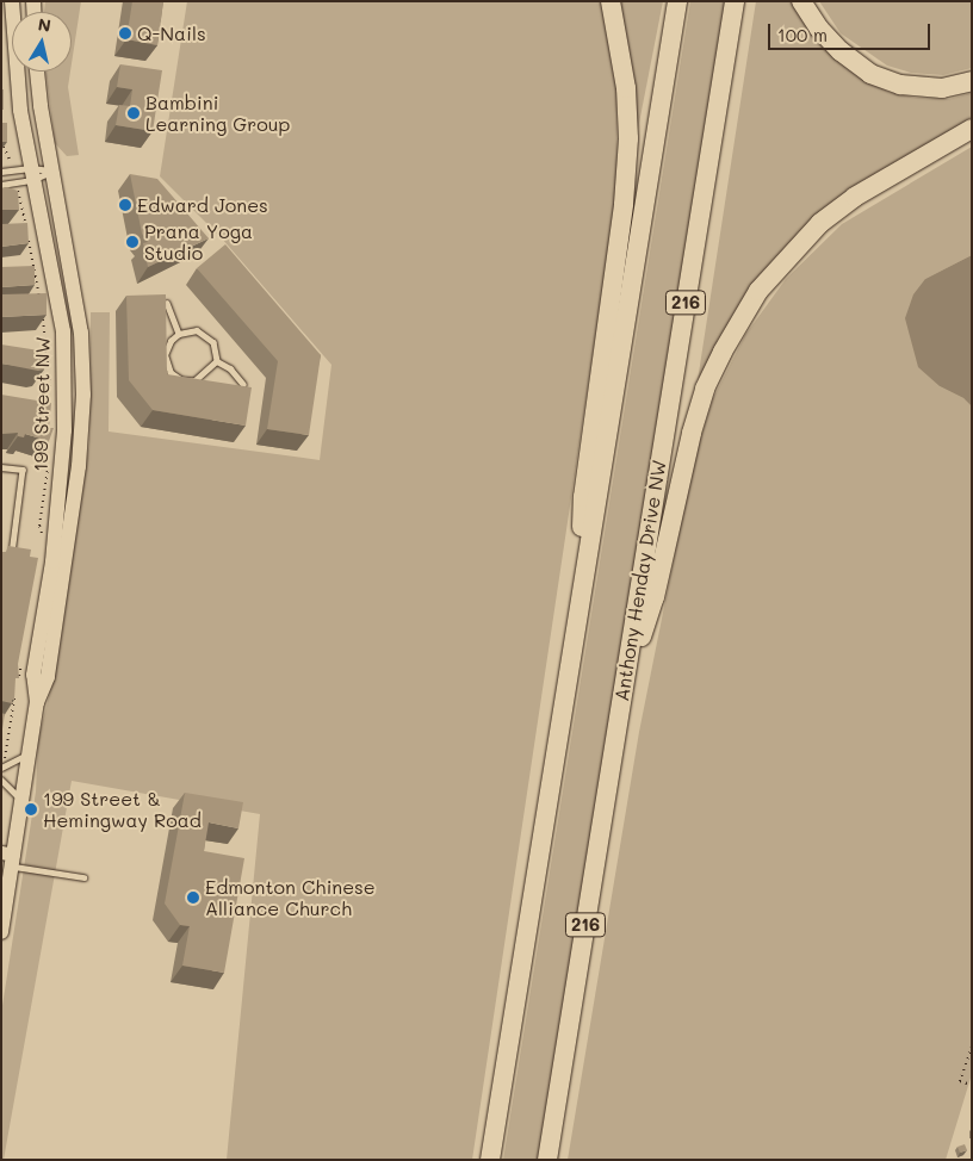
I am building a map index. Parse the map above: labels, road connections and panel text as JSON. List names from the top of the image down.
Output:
{
  "streets": {
    "highway": ["216", "Anthony Henday Drive NW"],
    "main road": ["199 Street NW"]
  },
  "places": [
    "Q-Nails",
    "Bambini Learning Group",
    "Edward Jones",
    "Prana Yoga Studio",
    "199 Street & Hemingway Road",
    "Edmonton Chinese Alliance Church"
  ],
  "scale_bar": "100 m",
  "north": "top"
}
